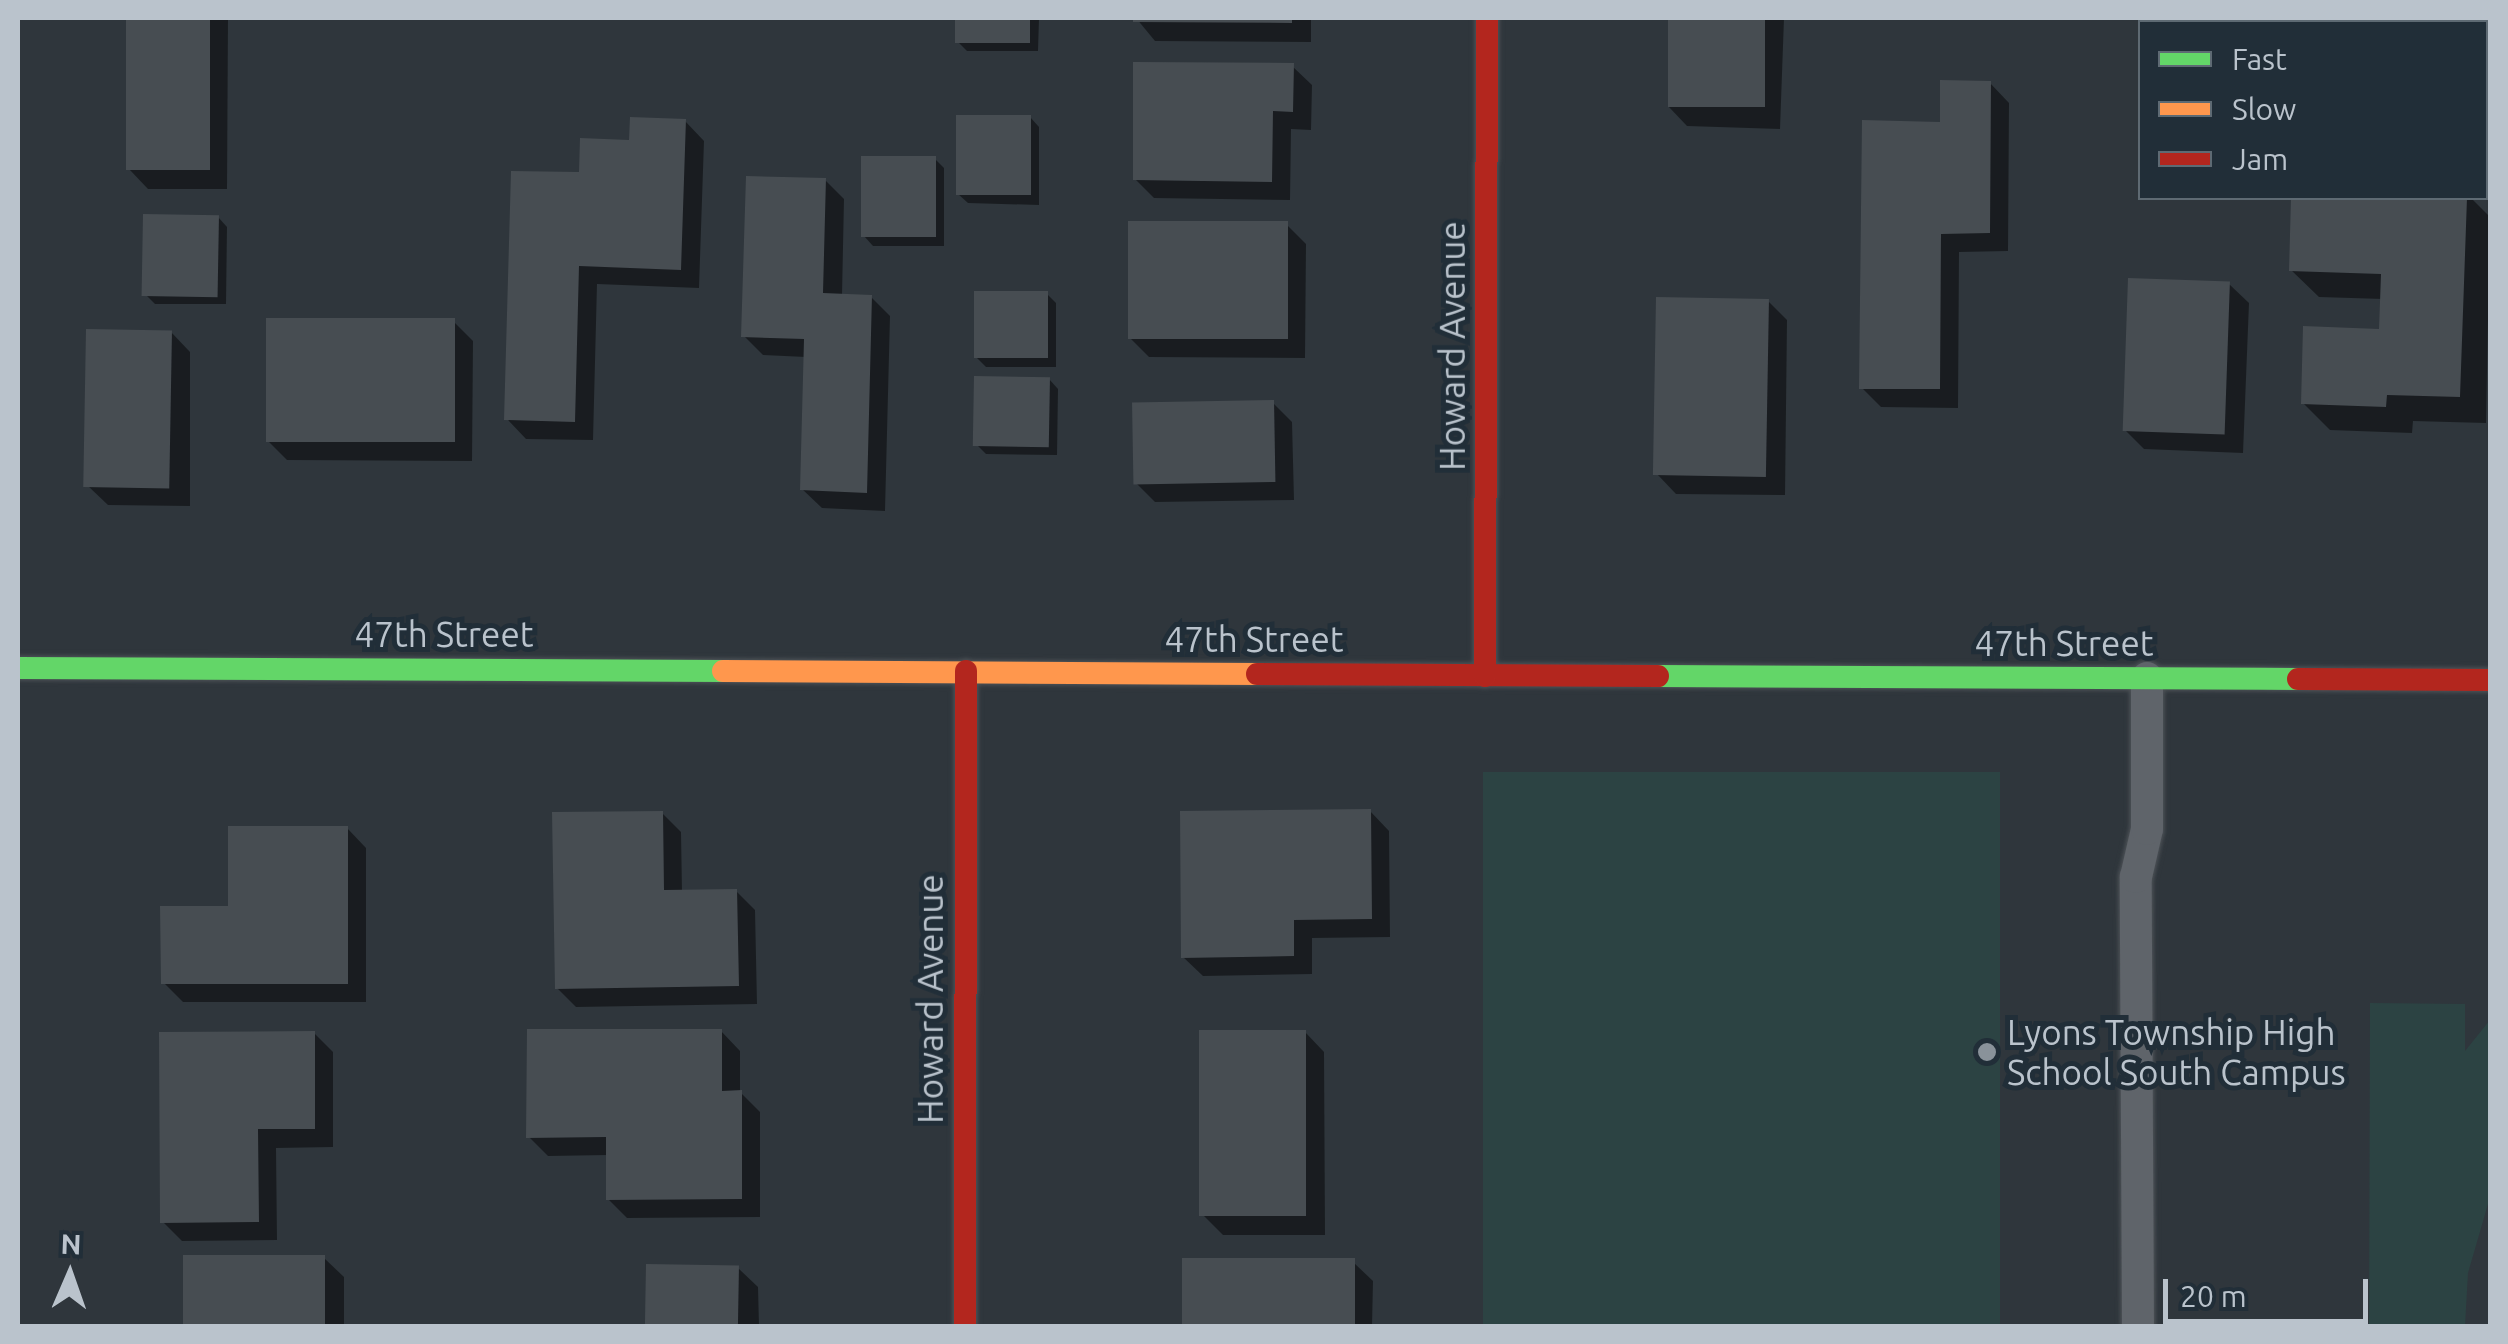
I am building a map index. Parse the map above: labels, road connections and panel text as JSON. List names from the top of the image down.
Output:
{
  "streets": {
    "main road": ["Howard Avenue", "47th Street"]
  },
  "crossings": [
    ["Howard Avenue", "47th Street"]
  ],
  "places": ["Lyons Township High School South Campus"],
  "legend": ["Fast", "Slow", "Jam"],
  "scale_bar": "20 m",
  "north": "top"
}
